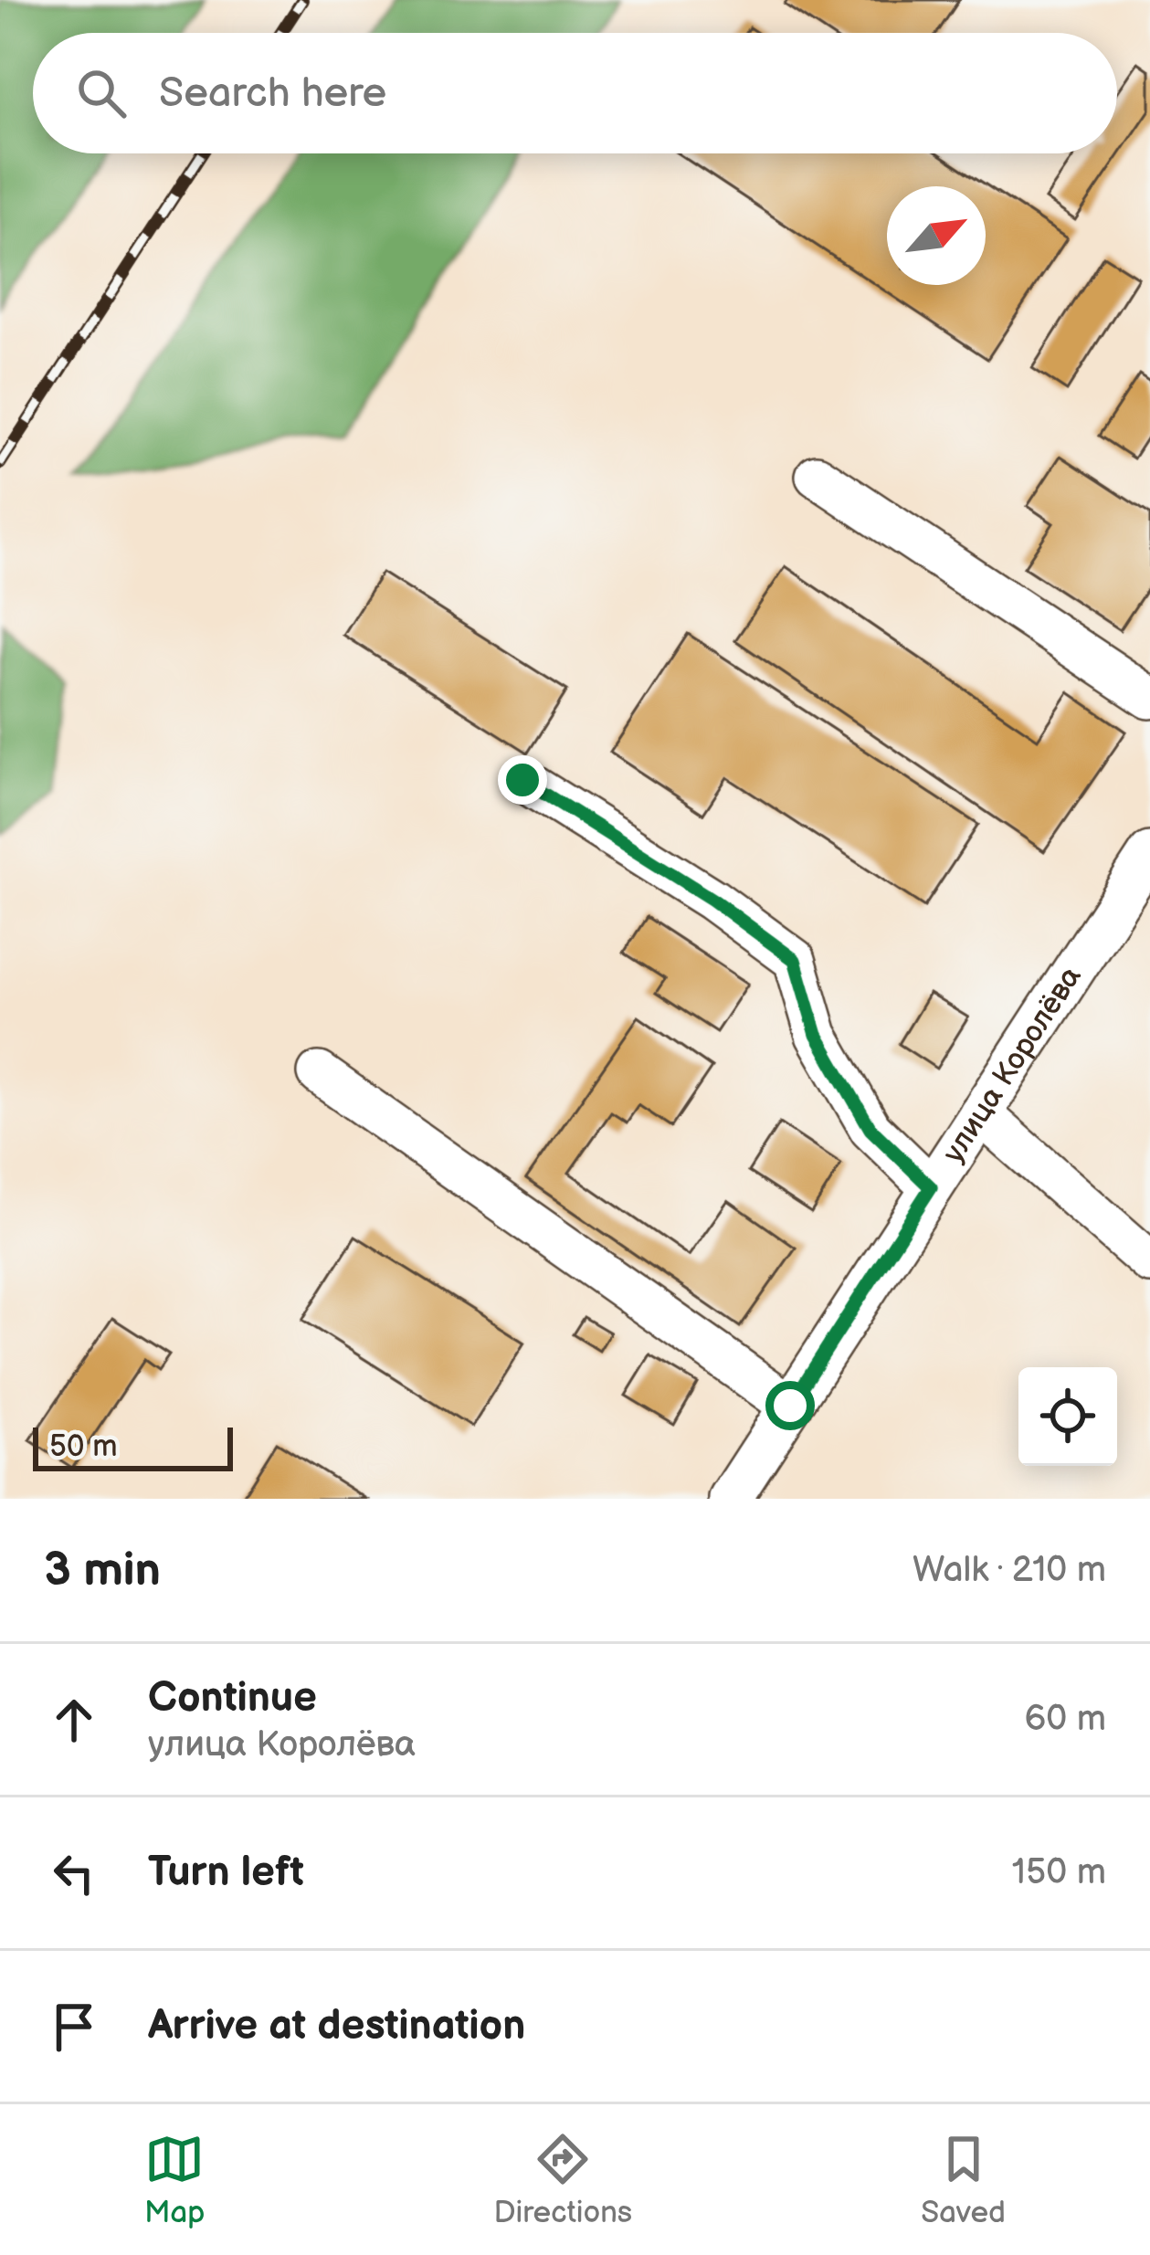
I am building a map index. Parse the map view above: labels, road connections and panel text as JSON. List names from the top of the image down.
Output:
{
  "streets": {
    "street": ["улица Королёва"]
  },
  "scale_bar": "50 m",
  "north": "top right",
  "page": {
    "search": "Search here",
    "scale": "50 m",
    "heading": ["3 min", "Walk · 210 m"],
    "list": [
      ["Continue", "улица Королёва", "60 m"],
      ["Turn left", "150 m"],
      "Arrive at destination"
    ],
    "nav": ["Map", "Directions", "Saved"]
  }
}
